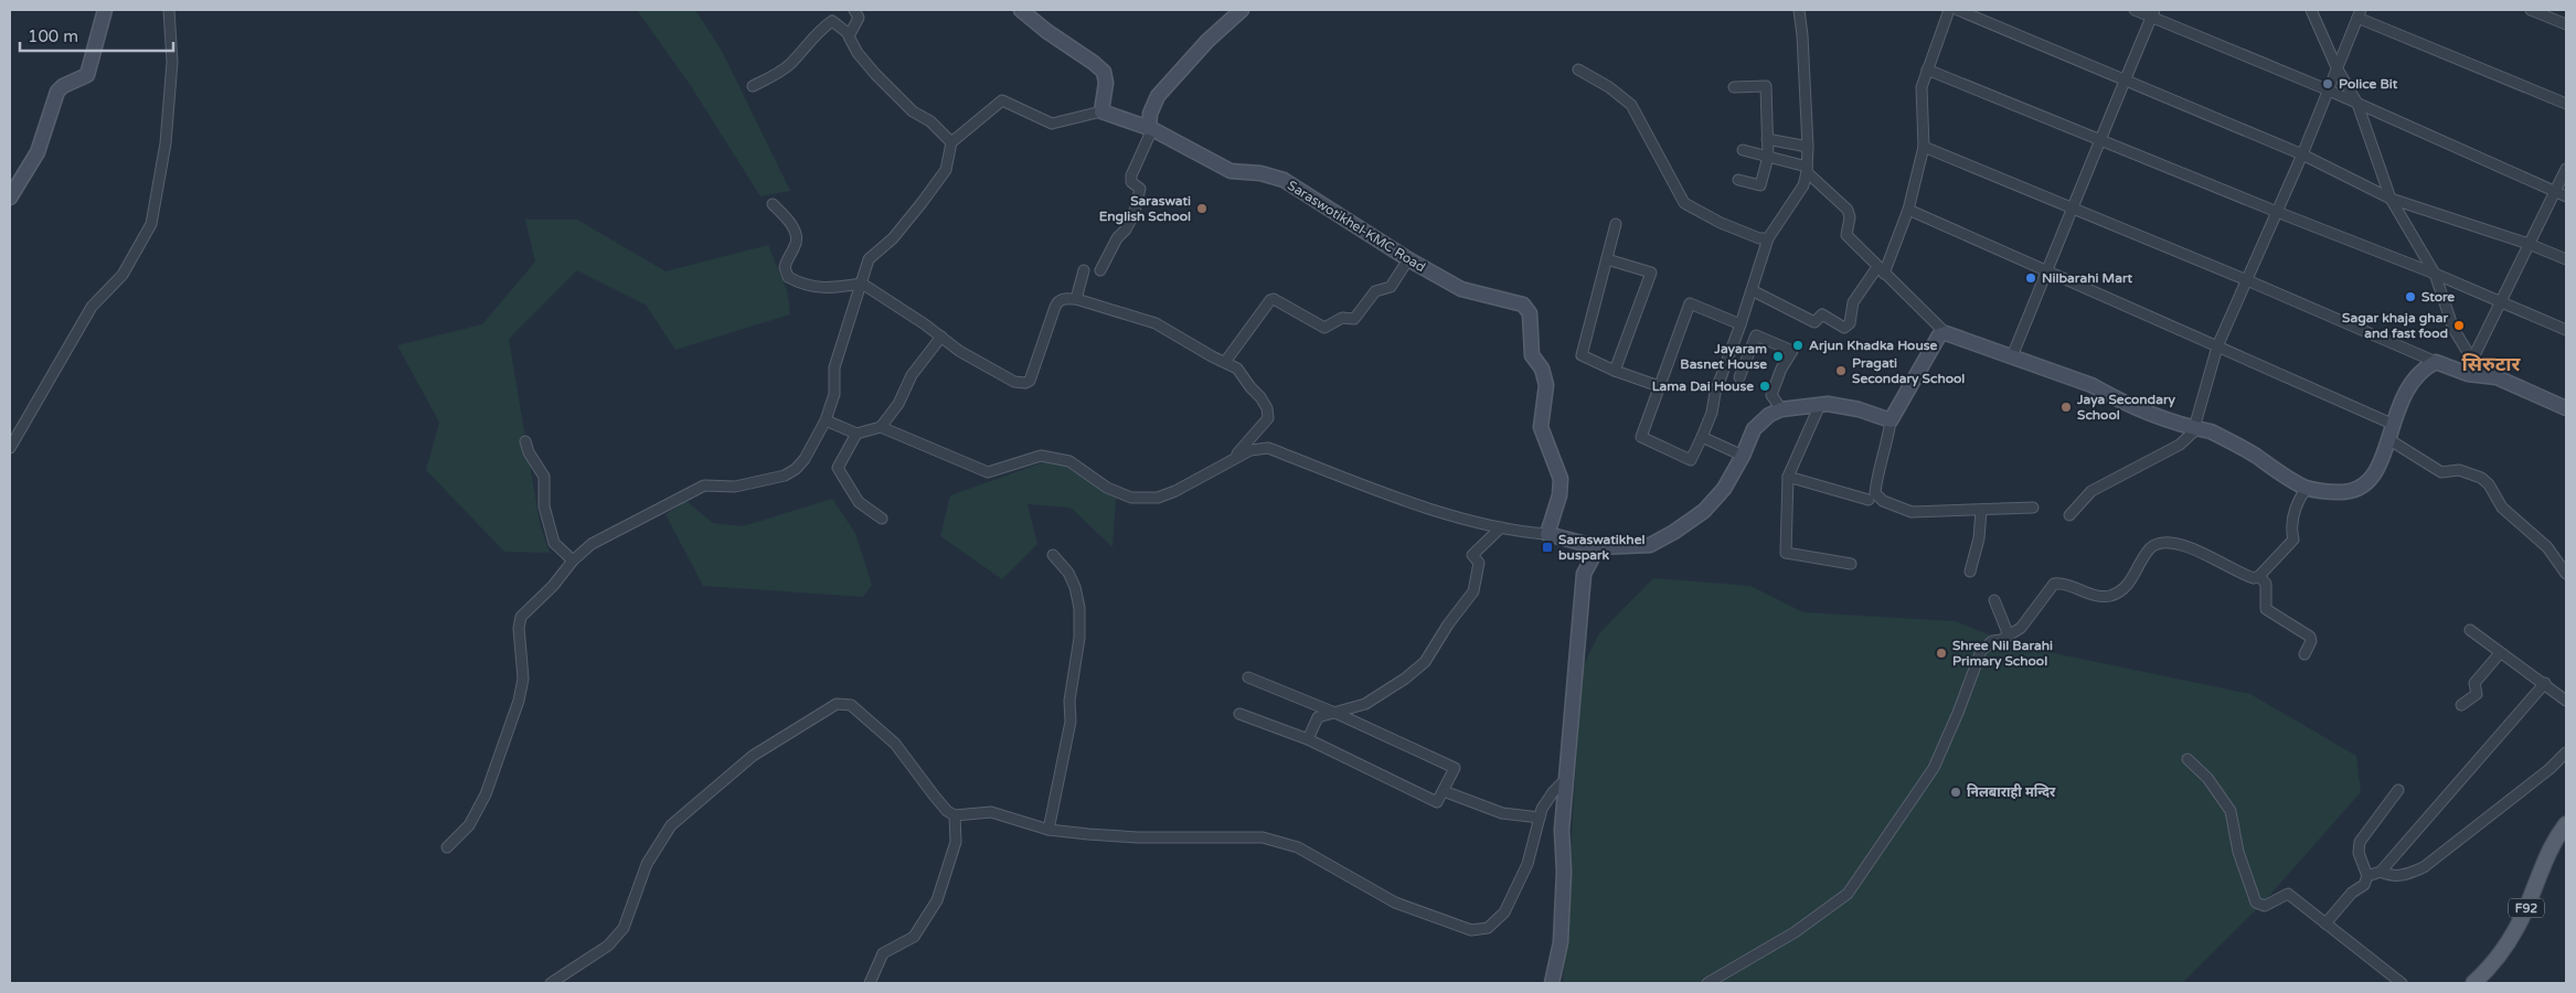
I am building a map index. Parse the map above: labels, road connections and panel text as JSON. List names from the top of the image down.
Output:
{
  "streets": {
    "main road": ["F92"],
    "street": ["Saraswotikhel-KMC Road"]
  },
  "districts": ["सिरुटार"],
  "places": {
    "other": [
      "Police Bit",
      "Saraswati English School",
      "Nilbarahi Mart",
      "Store",
      "Sagar khaja ghar and fast food",
      "Arjun Khadka House",
      "Jayaram Basnet House",
      "Pragati Secondary School",
      "Lama Dai House",
      "Jaya Secondary School",
      "Shree Nil Barahi Primary School",
      "निलबाराही मन्दिर"
    ],
    "transit": ["Saraswatikhel buspark"]
  },
  "scale_bar": "100 m"
}
